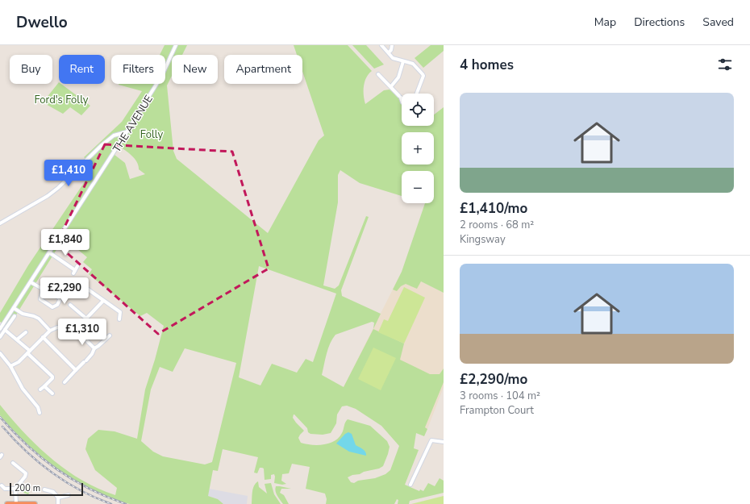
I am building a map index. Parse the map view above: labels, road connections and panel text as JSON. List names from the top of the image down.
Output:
{
  "streets": {
    "street": ["THE AVENUE"]
  },
  "parks": ["Ford's Folly", "Folly"],
  "scale_bar": "200 m",
  "page": {
    "header": "Dwello",
    "nav": ["Map", "Directions", "Saved"],
    "heading": "4 homes",
    "chip": [
      "Buy",
      "Rent",
      "Filters",
      "New",
      "Apartment"
    ],
    "list": [
      {
        "name": "£1,410/mo",
        "note": "2 rooms · 68 m² · Kingsway"
      },
      {
        "name": "£2,290/mo",
        "note": "3 rooms · 104 m² · Frampton Court"
      }
    ],
    "map_buttons": ["+", "−"],
    "price": [
      "£1,410",
      "£1,840",
      "£2,290",
      "£1,310"
    ],
    "scale": "200 m"
  }
}
